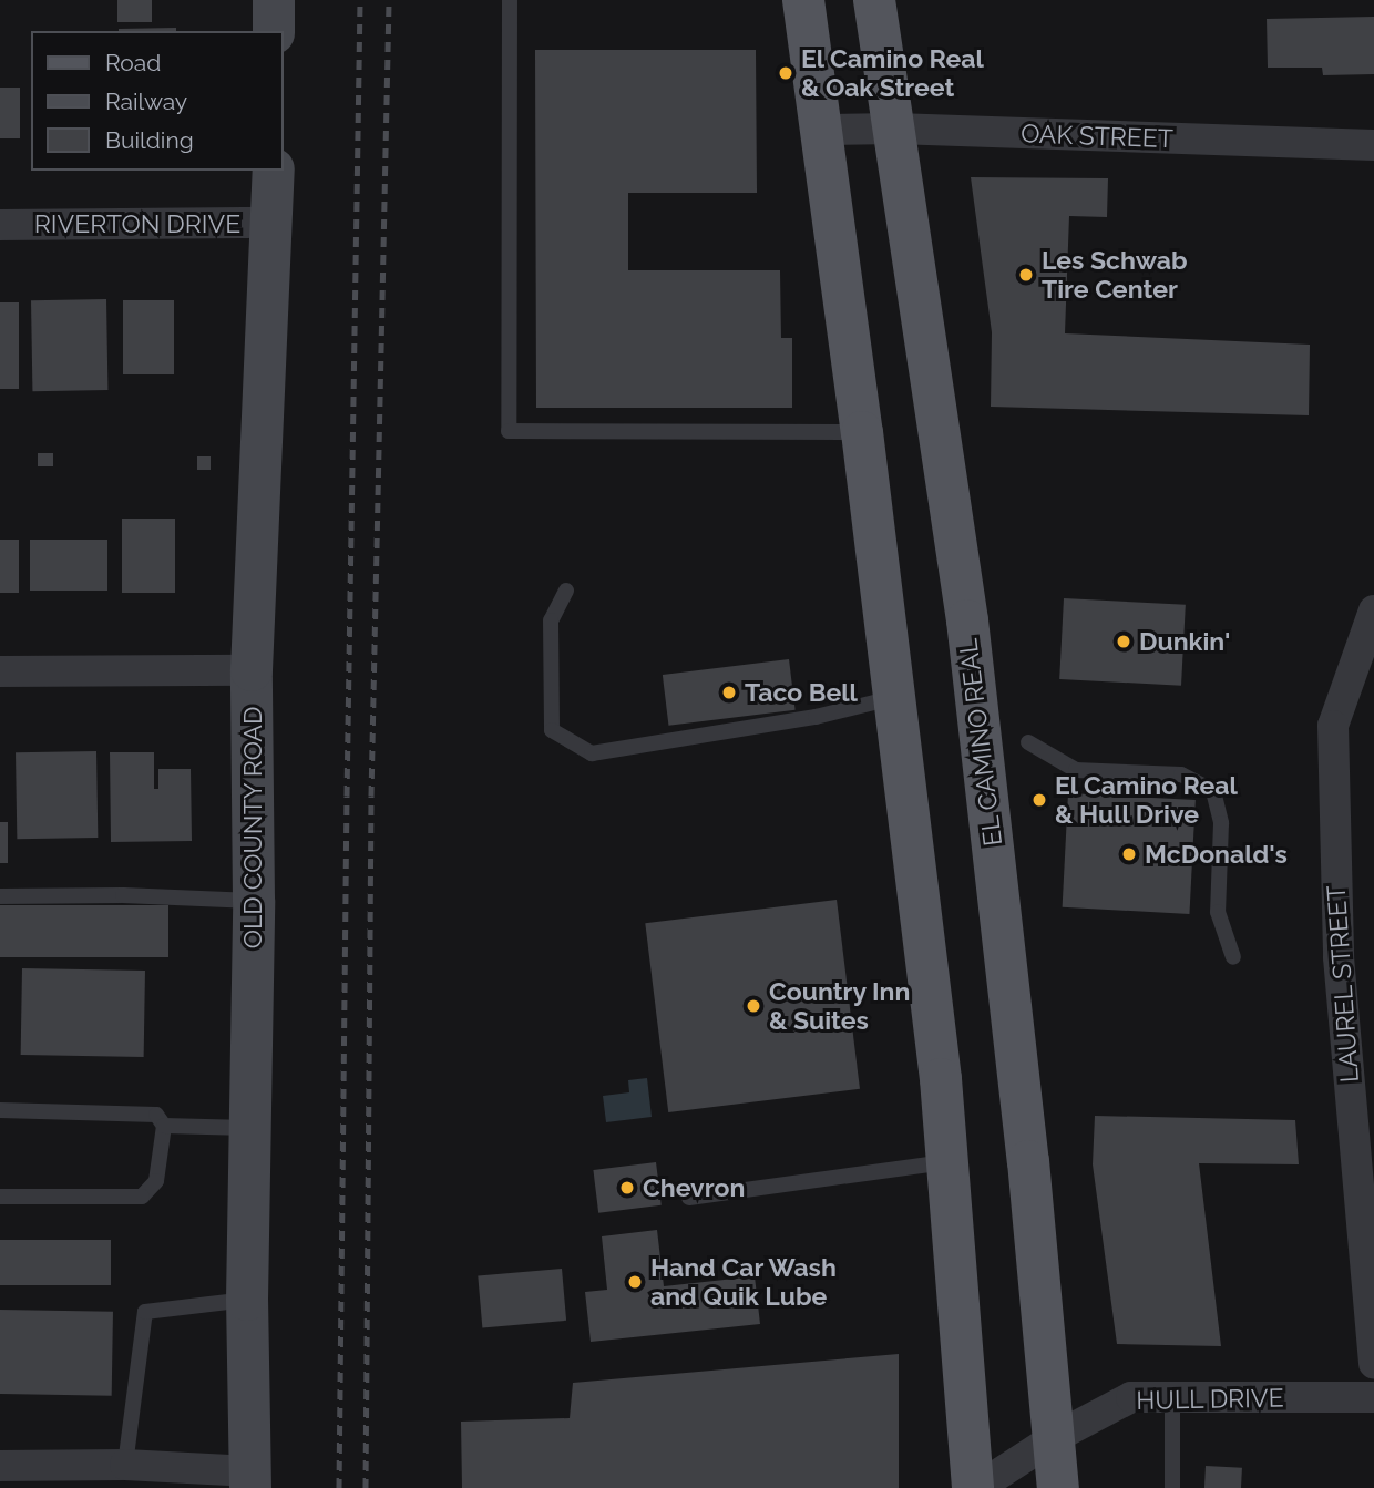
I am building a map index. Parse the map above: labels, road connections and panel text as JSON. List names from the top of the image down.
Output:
{
  "streets": {
    "main road": ["EL CAMINO REAL", "OLD COUNTY ROAD"],
    "street": [
      "OAK STREET",
      "RIVERTON DRIVE",
      "LAUREL STREET",
      "HULL DRIVE"
    ]
  },
  "crossings": [
    ["OAK STREET", "EL CAMINO REAL"],
    ["RIVERTON DRIVE", "OLD COUNTY ROAD"],
    ["EL CAMINO REAL", "HULL DRIVE"]
  ],
  "places": [
    "El Camino Real & Oak Street",
    "Les Schwab Tire Center",
    "Dunkin'",
    "Taco Bell",
    "El Camino Real & Hull Drive",
    "McDonald's",
    "Country Inn & Suites",
    "Chevron",
    "Hand Car Wash and Quik Lube"
  ],
  "legend": ["Road", "Railway", "Building"]
}
